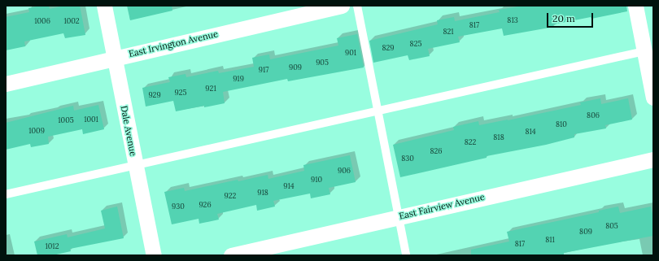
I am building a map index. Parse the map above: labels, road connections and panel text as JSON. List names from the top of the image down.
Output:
{
  "streets": {
    "street": ["East Irvington Avenue", "Dale Avenue", "East Fairview Avenue"]
  },
  "crossings": [
    ["East Irvington Avenue", "Dale Avenue"]
  ],
  "house_numbers": [
    "813",
    "1006",
    "1002",
    "817",
    "821",
    "825",
    "829",
    "901",
    "905",
    "909",
    "917",
    "919",
    "921",
    "925",
    "929",
    "806",
    "1001",
    "1005",
    "810",
    "1009",
    "814",
    "818",
    "822",
    "826",
    "830",
    "906",
    "910",
    "914",
    "918",
    "922",
    "926",
    "930",
    "805",
    "809",
    "811",
    "817",
    "1012"
  ],
  "scale_bar": "20 m"
}
